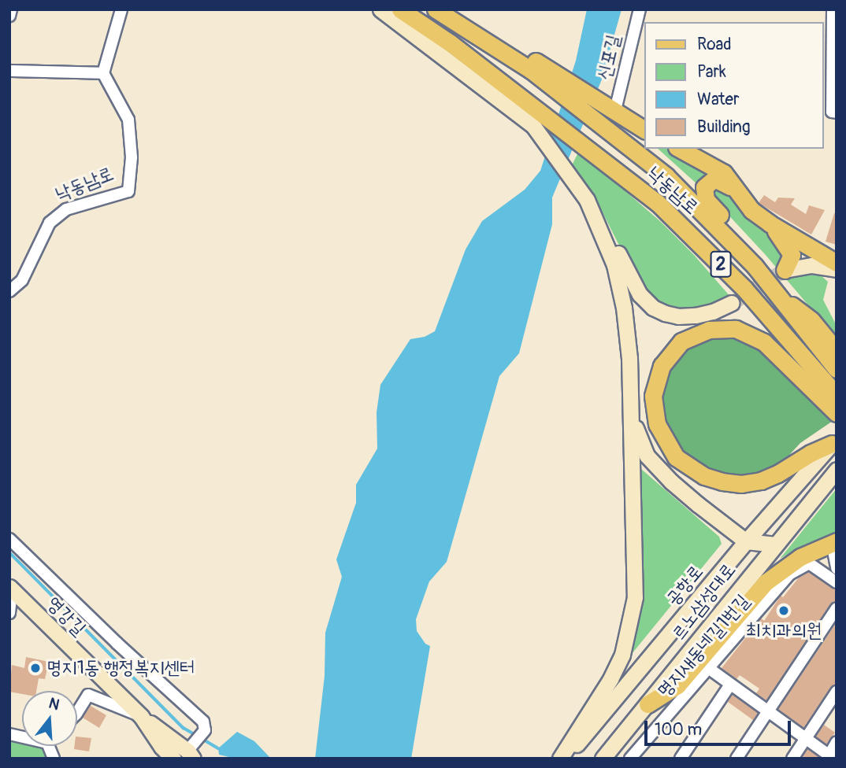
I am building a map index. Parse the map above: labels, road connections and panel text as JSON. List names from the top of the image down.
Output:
{
  "streets": {
    "main road": [
      "낙동남로",
      "2",
      "공항로",
      "르노삼성대로",
      "영강길"
    ],
    "street": ["신포길", "명지새동네길1번길"]
  },
  "crossings": [
    ["신포길", "낙동남로"]
  ],
  "places": ["최치과의원", "명지1동 행정복지센터"],
  "legend": [
    "Road",
    "Park",
    "Water",
    "Building"
  ],
  "scale_bar": "100 m",
  "north": "top"
}
